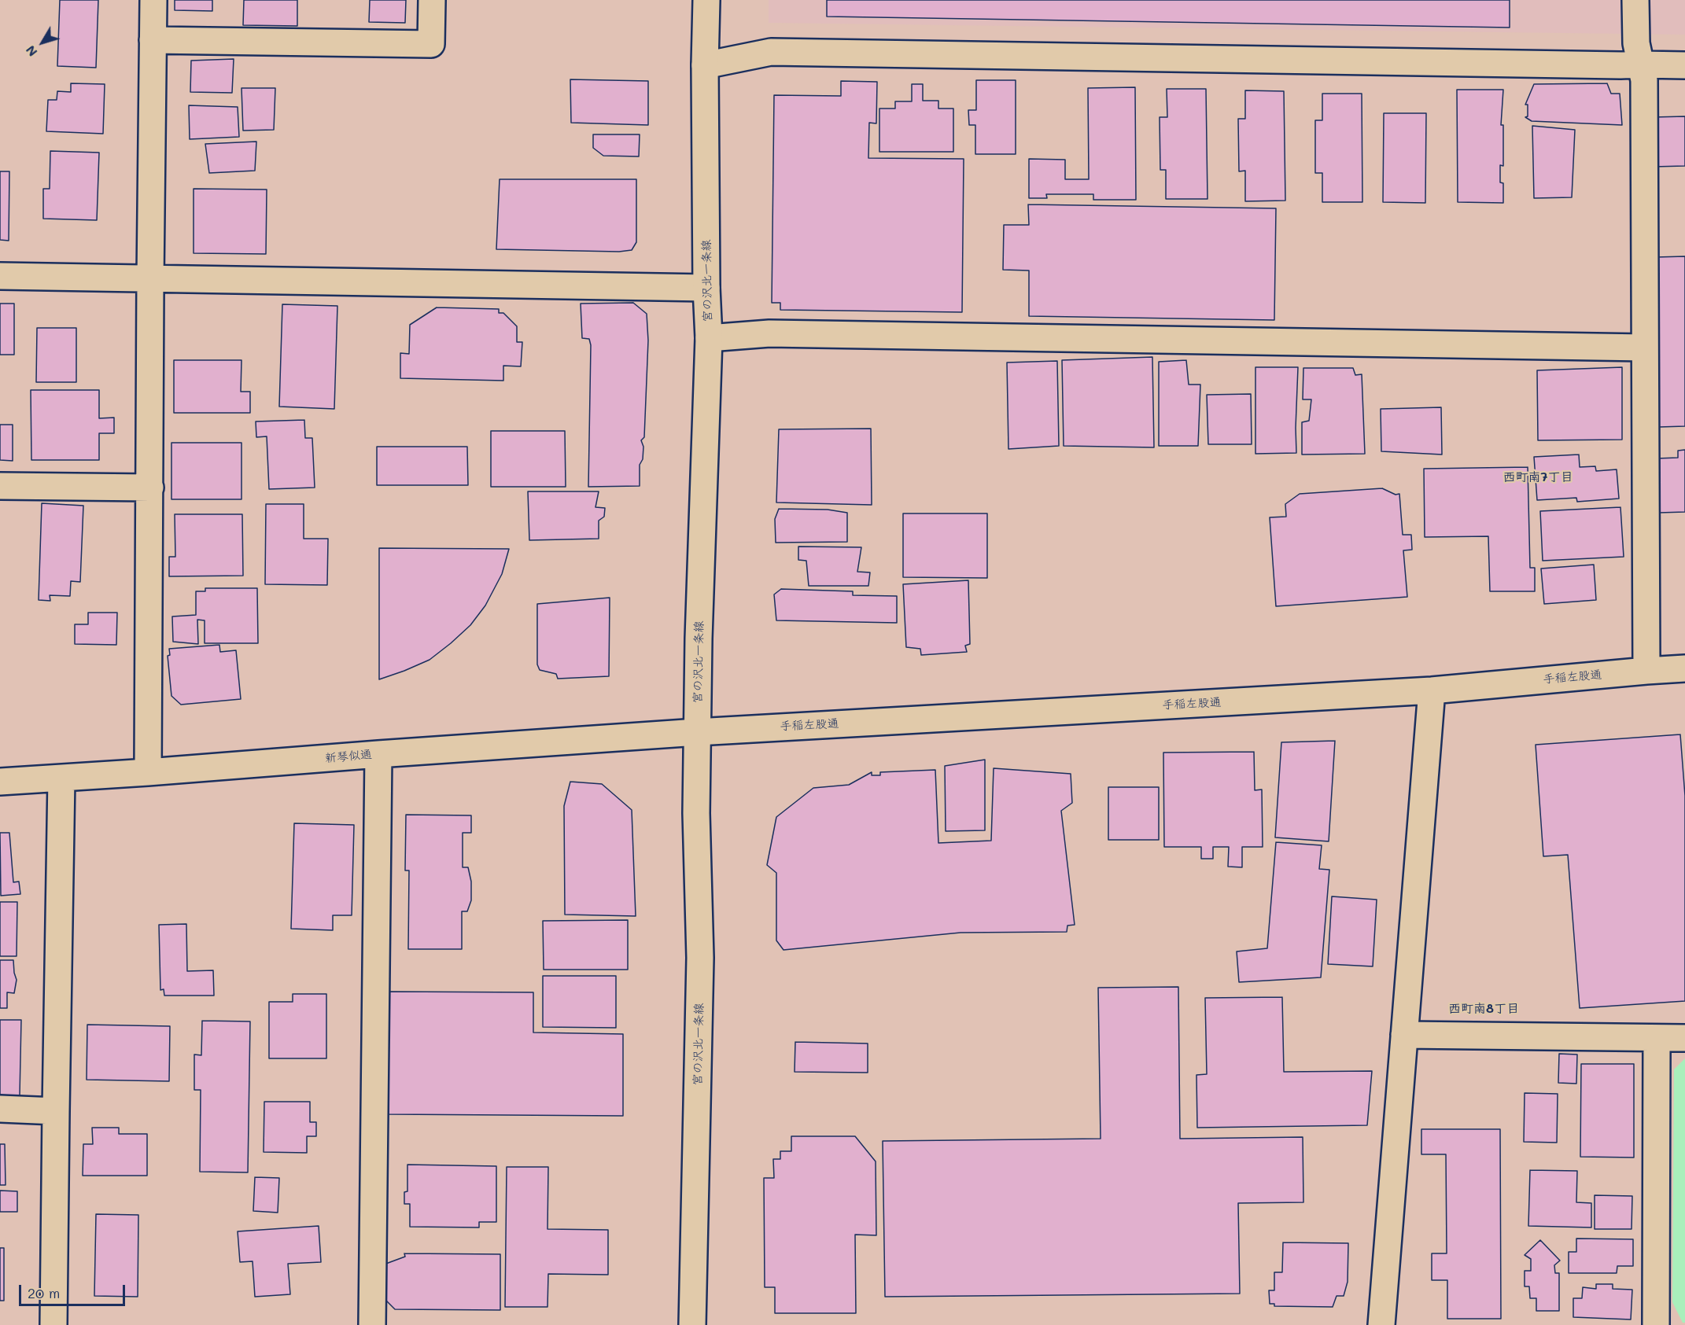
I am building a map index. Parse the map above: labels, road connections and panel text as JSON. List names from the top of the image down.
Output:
{
  "streets": {
    "street": ["宮の沢北一条線", "手稲左股通", "新琴似通"]
  },
  "crossings": [
    ["宮の沢北一条線", "手稲左股通"],
    ["宮の沢北一条線", "新琴似通"],
    ["手稲左股通", "新琴似通"]
  ],
  "districts": ["西町南7丁目", "西町南8丁目"],
  "scale_bar": "20 m",
  "north": "bottom left"
}
